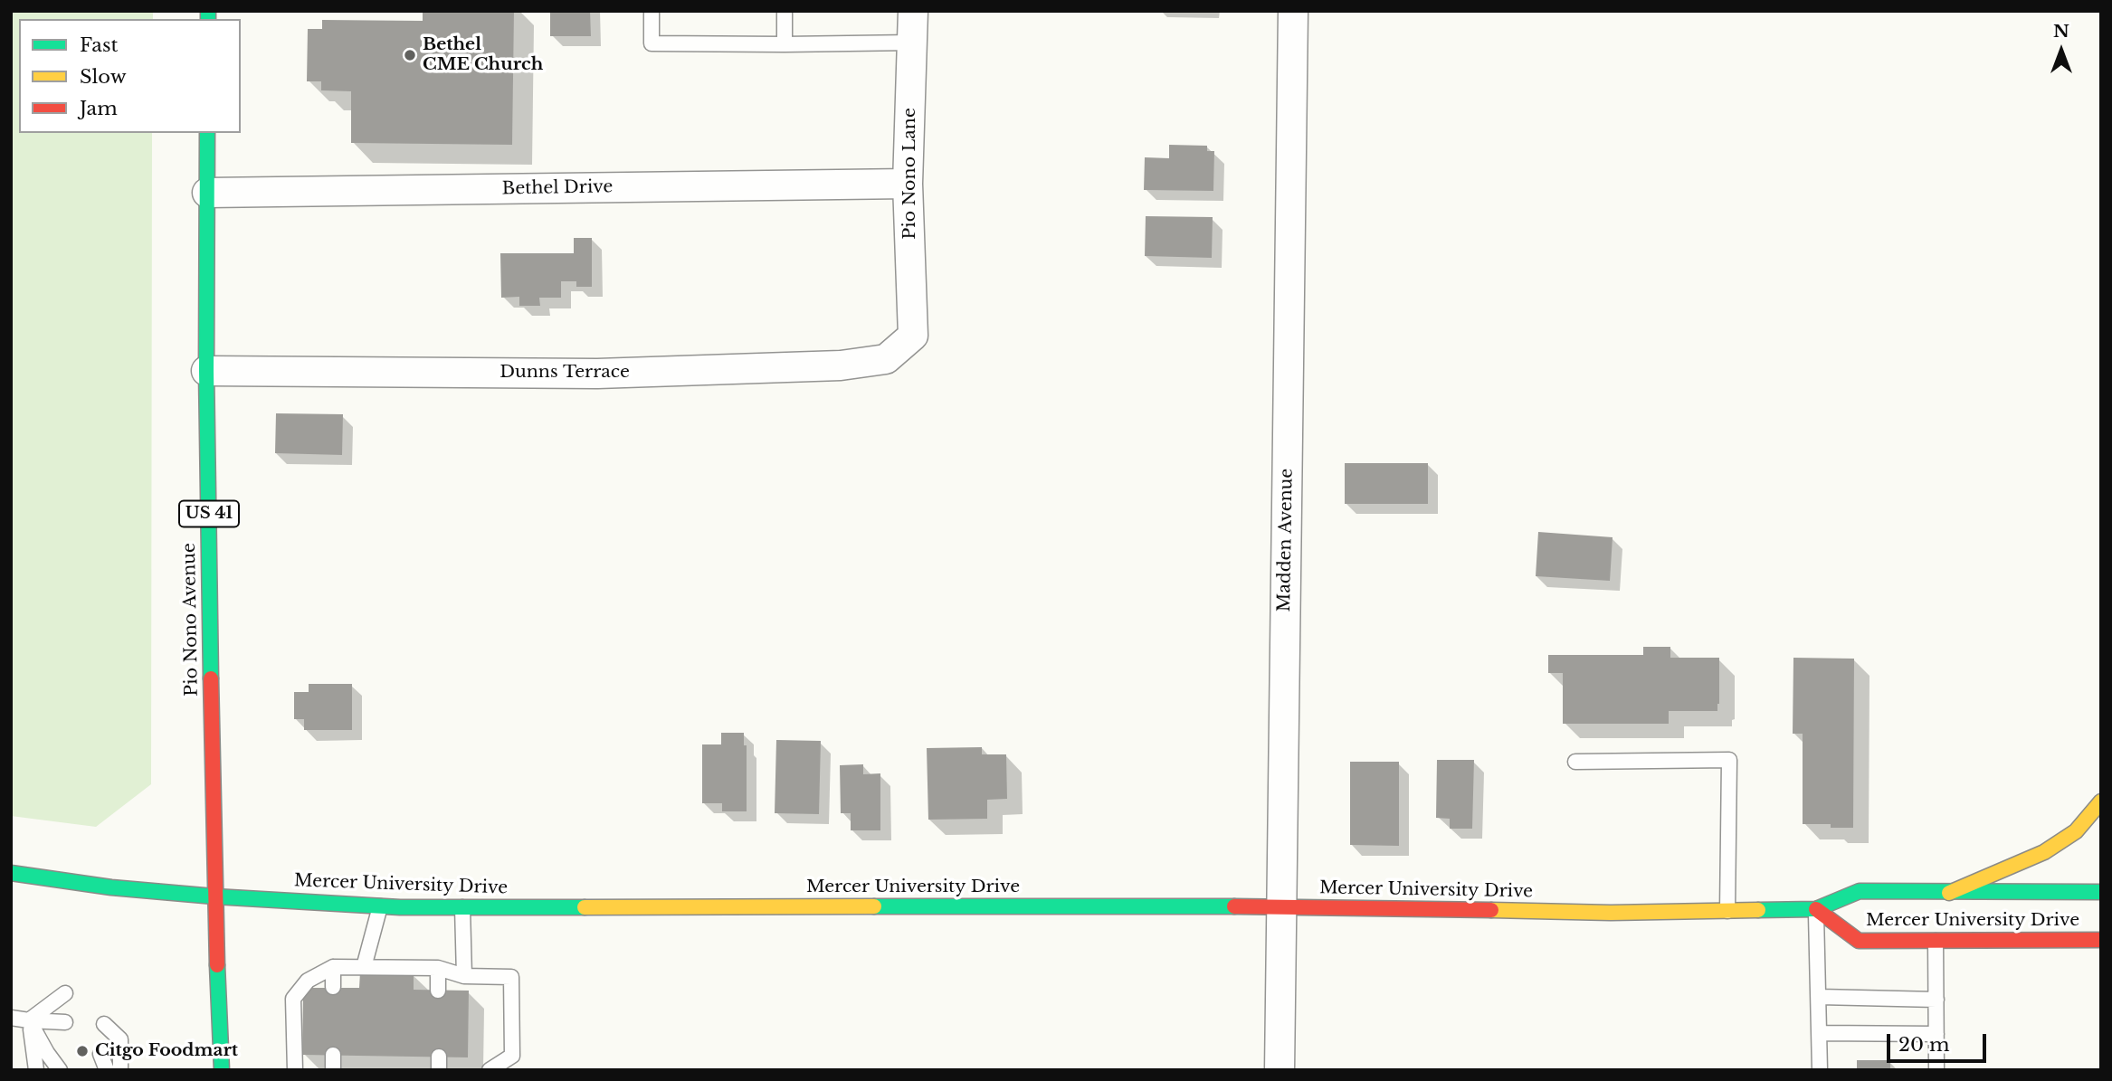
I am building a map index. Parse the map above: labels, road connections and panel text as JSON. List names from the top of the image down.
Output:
{
  "streets": {
    "main road": ["US 41", "Pio Nono Avenue", "Mercer University Drive"],
    "street": [
      "Pio Nono Lane",
      "Bethel Drive",
      "Dunns Terrace",
      "Madden Avenue"
    ]
  },
  "crossings": [
    ["Pio Nono Lane", "Bethel Drive"],
    ["Pio Nono Lane", "Dunns Terrace"],
    ["Bethel Drive", "Pio Nono Avenue"],
    ["Dunns Terrace", "Pio Nono Avenue"],
    ["Madden Avenue", "Mercer University Drive"],
    ["Pio Nono Avenue", "Mercer University Drive"]
  ],
  "places": ["Bethel CME Church", "Citgo Foodmart"],
  "legend": ["Fast", "Slow", "Jam"],
  "scale_bar": "20 m",
  "north": "top"
}
